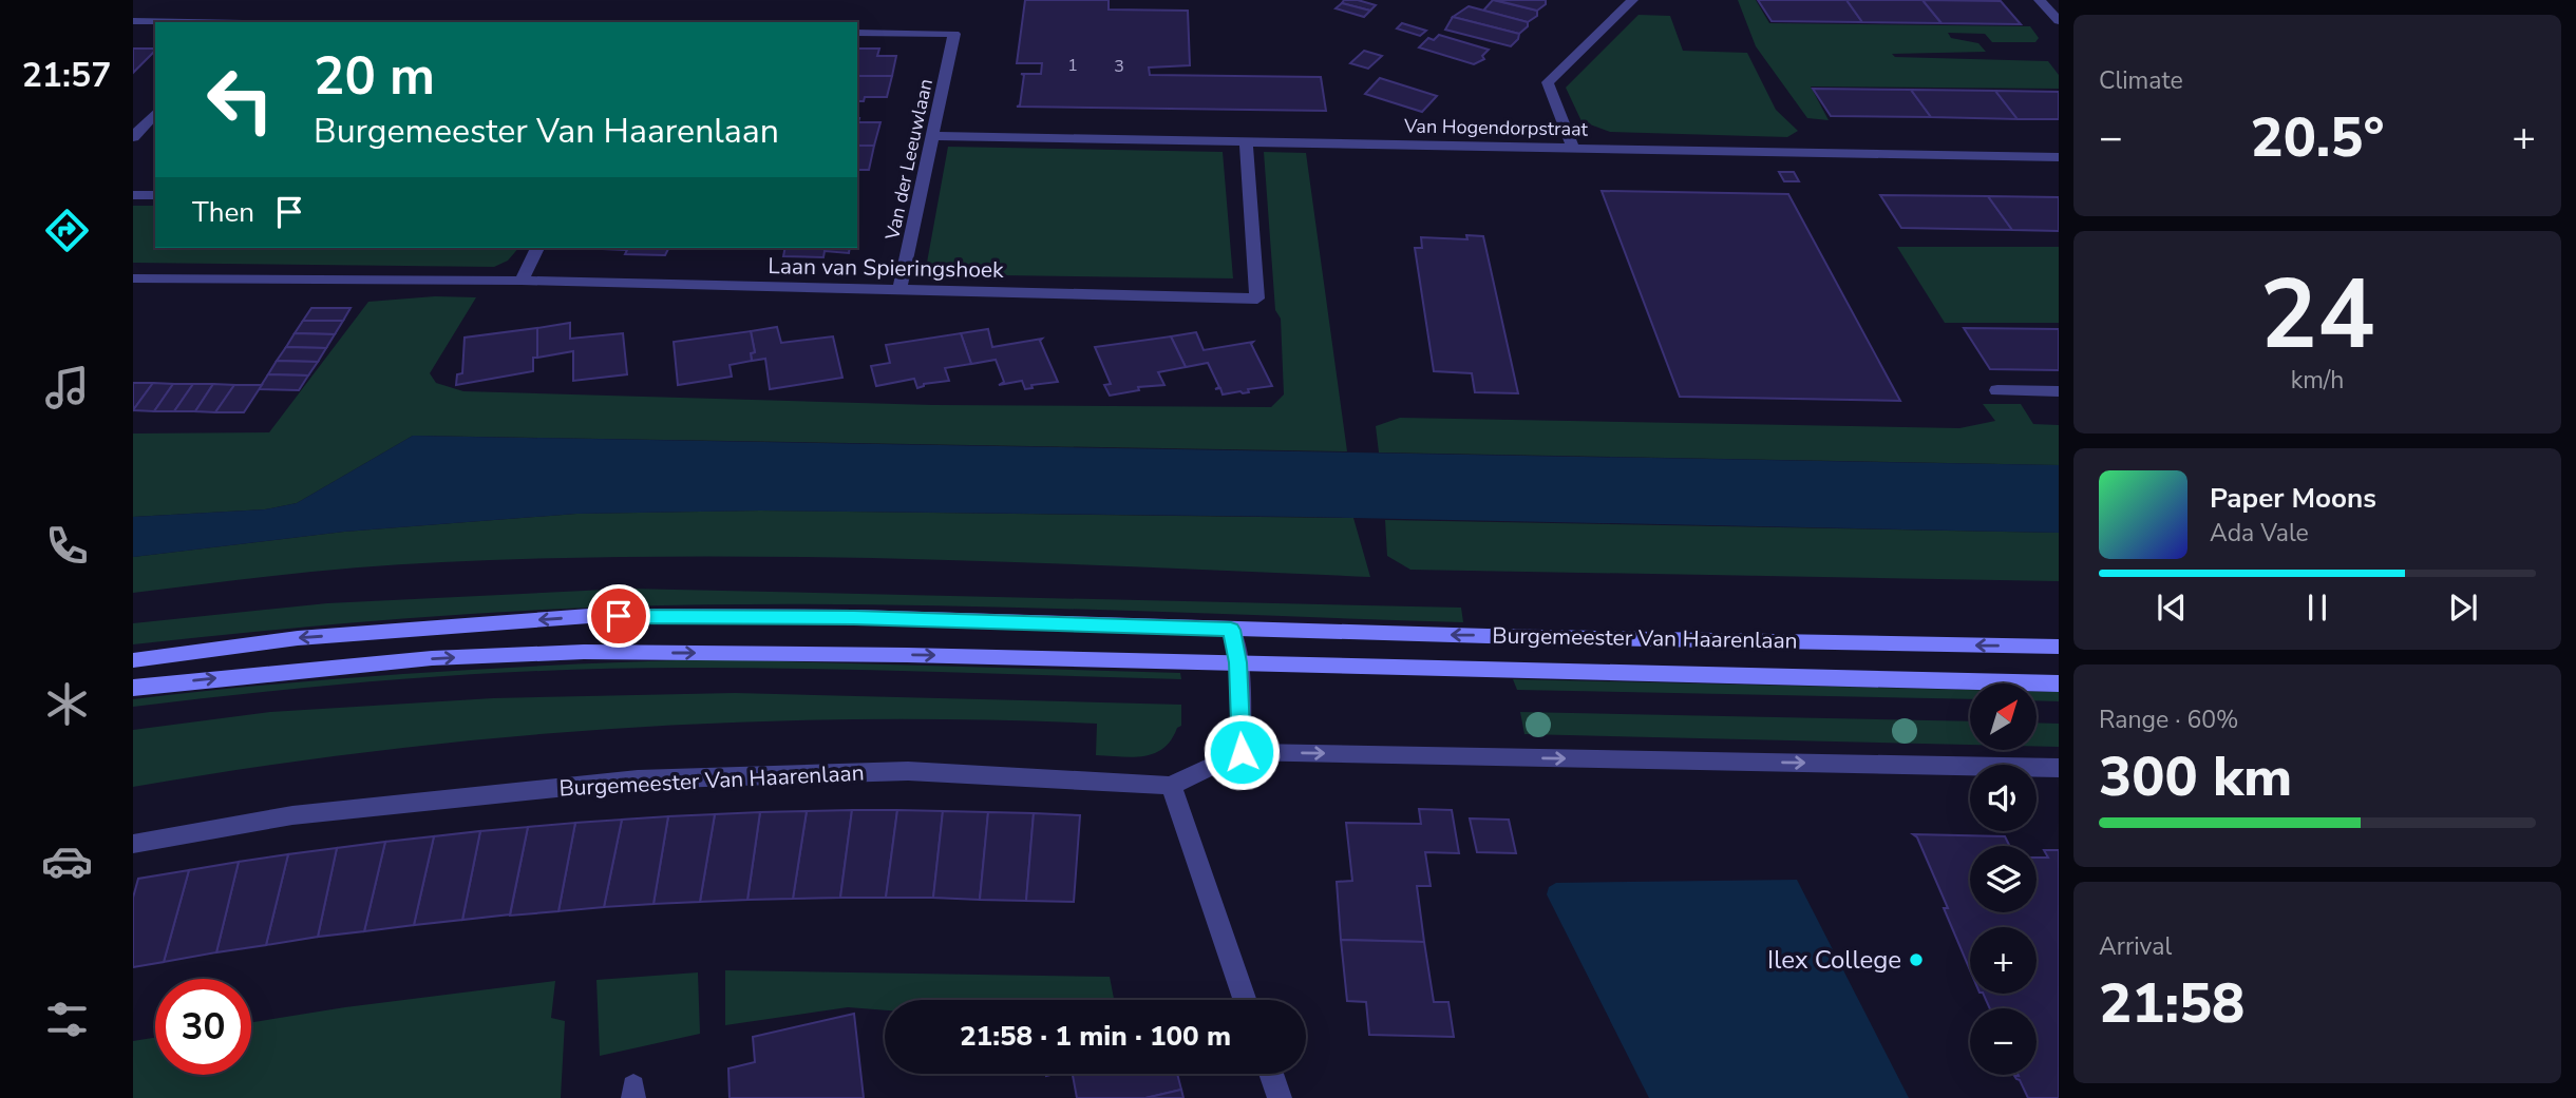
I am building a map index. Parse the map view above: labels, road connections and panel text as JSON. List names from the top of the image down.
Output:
{
  "streets": {
    "main road": ["Burgemeester Van Haarenlaan"],
    "street": ["Van Hogendorpstraat", "Van der Leeuwlaan", "Laan van Spieringshoek"]
  },
  "crossings": [
    ["Van Hogendorpstraat", "Van der Leeuwlaan"],
    ["Van Hogendorpstraat", "Laan van Spieringshoek"],
    ["Van der Leeuwlaan", "Laan van Spieringshoek"]
  ],
  "places": ["Ilex College"],
  "house_numbers": ["1", "3"],
  "north": "top right",
  "page": {
    "tabs": "21:57",
    "tile": [
      "Climate",
      ["24", "km/h"],
      ["Range · 60%", "300 km"],
      ["Arrival", "21:58"]
    ],
    "turn": ["20 m", "Burgemeester Van Haarenlaan"],
    "heat": ["−", "20.5°", "+"],
    "then": "Then",
    "song": ["Paper Moons", "Ada Vale"],
    "map_buttons": ["+", "−"],
    "limit": "30",
    "trip": "21:58 · 1 min · 100 m"
  }
}
